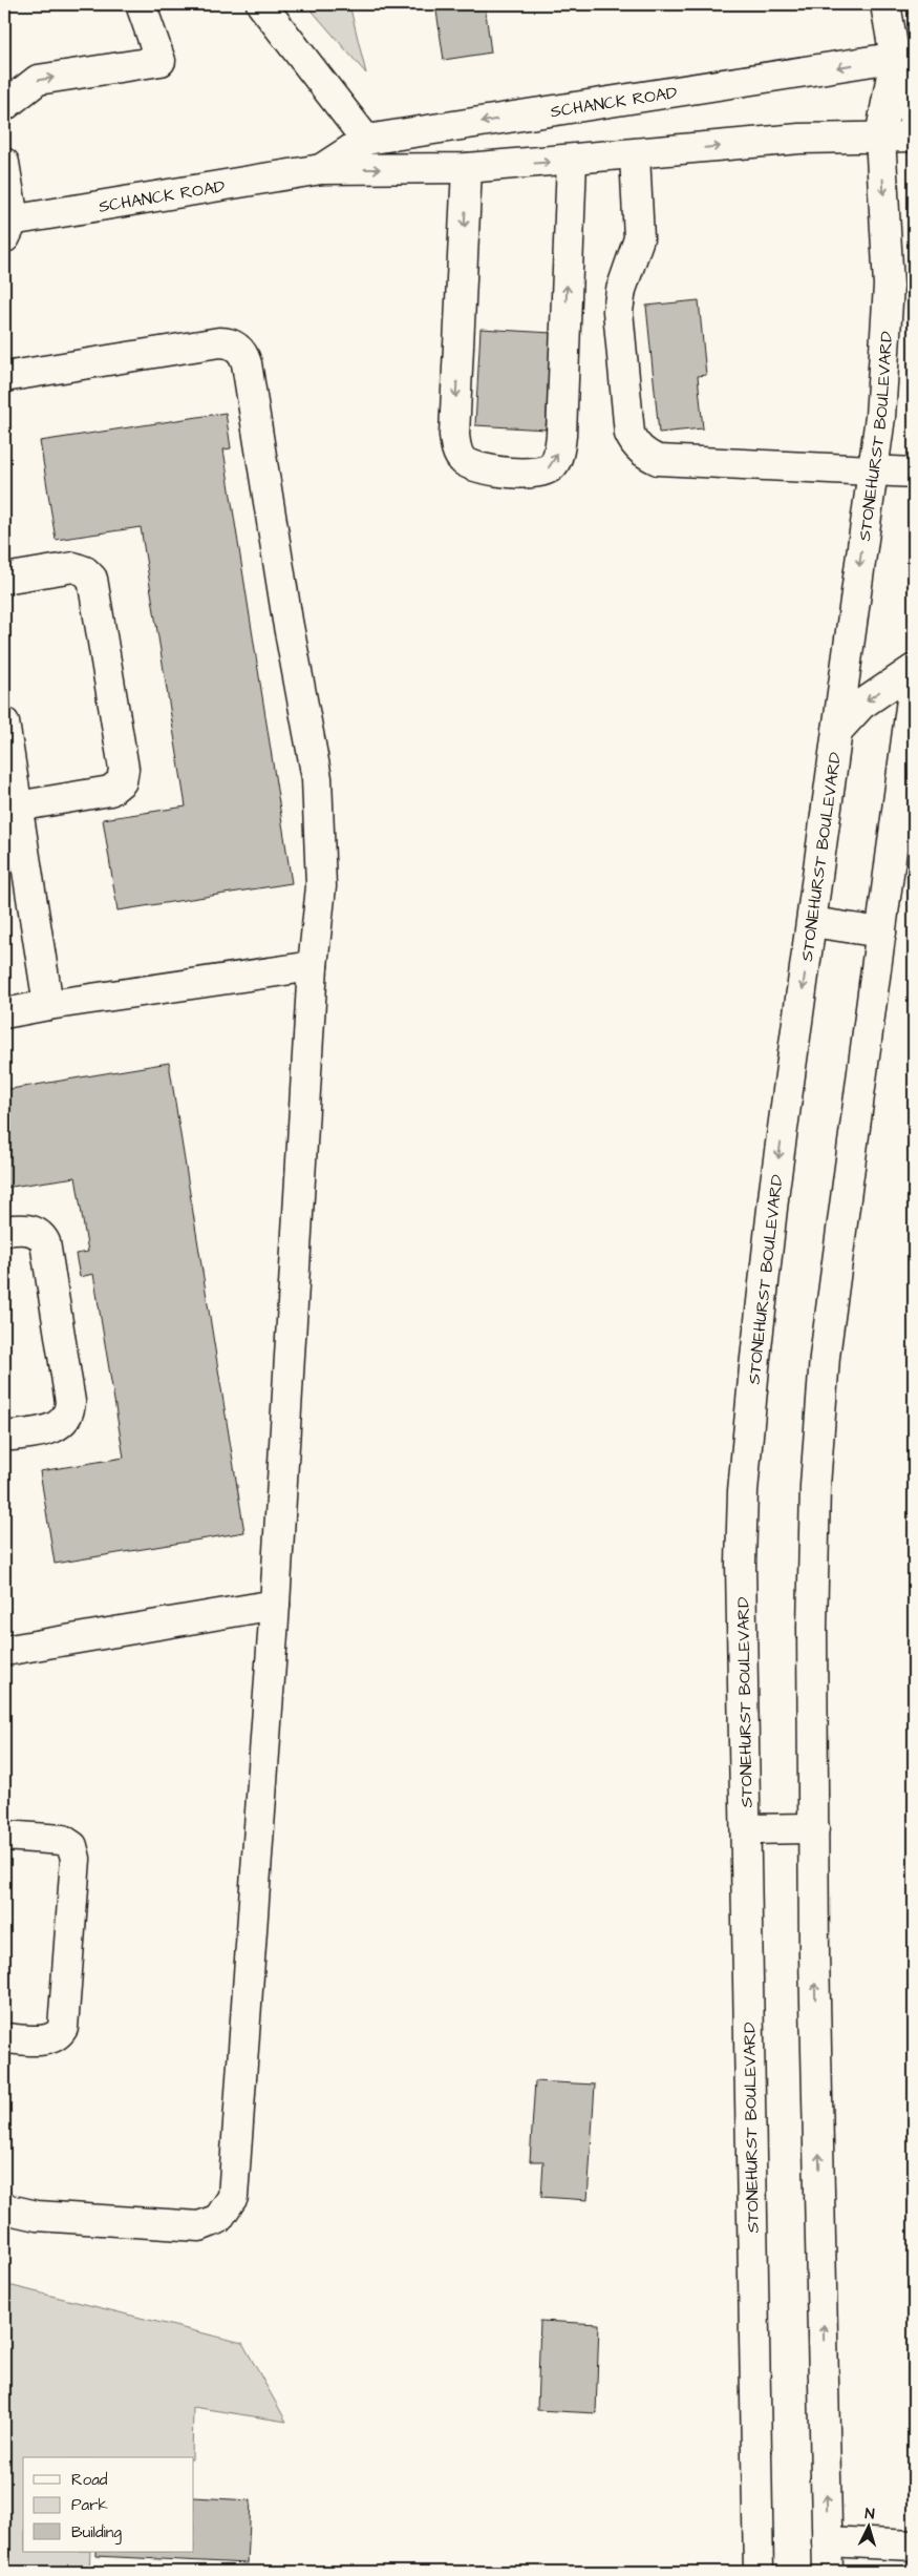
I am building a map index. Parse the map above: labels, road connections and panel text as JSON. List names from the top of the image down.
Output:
{
  "streets": {
    "street": ["SCHANCK ROAD", "STONEHURST BOULEVARD"]
  },
  "crossings": [
    ["SCHANCK ROAD", "STONEHURST BOULEVARD"]
  ],
  "legend": ["Road", "Park", "Building"],
  "north": "top"
}
